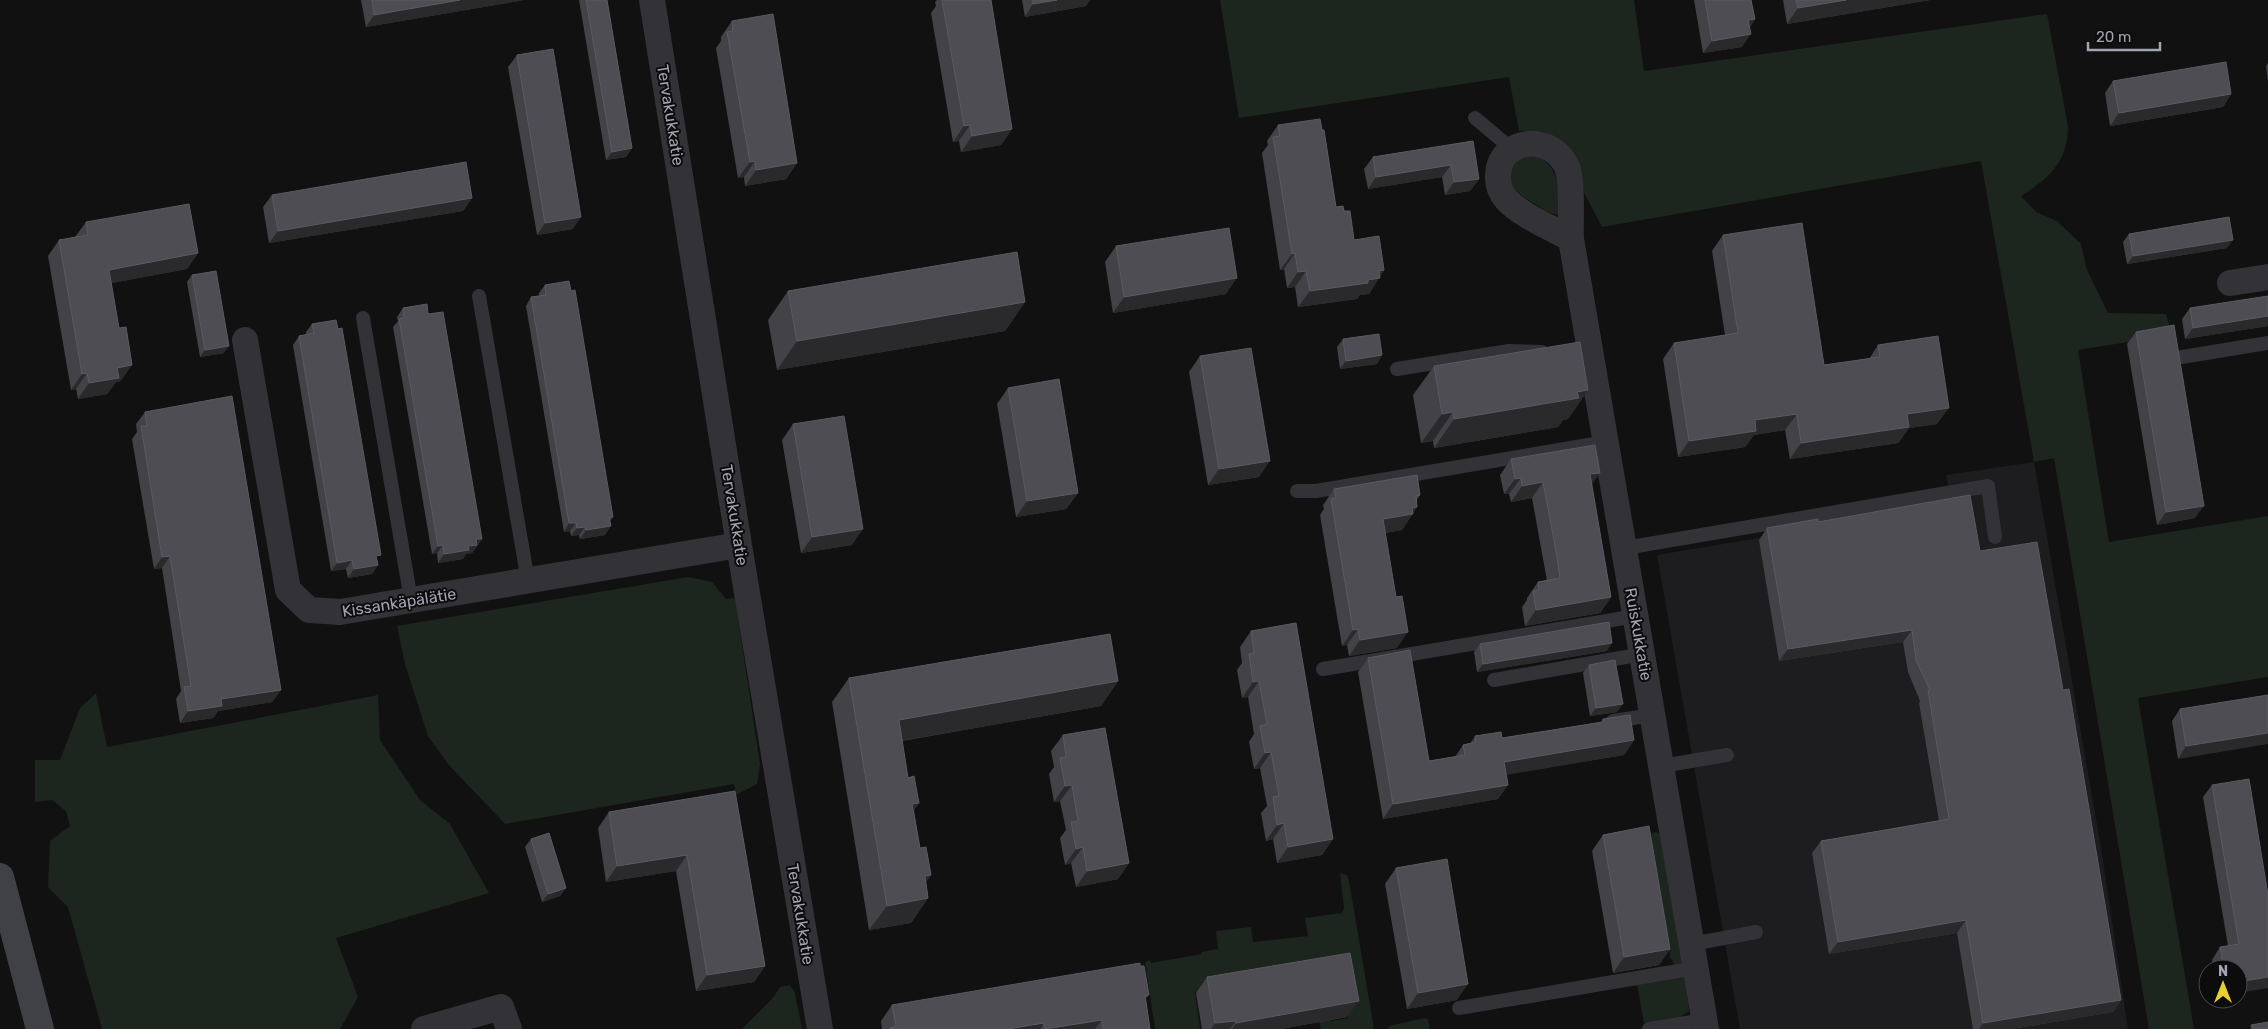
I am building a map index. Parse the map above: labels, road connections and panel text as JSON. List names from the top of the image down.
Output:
{
  "streets": {
    "street": ["Tervakukkatie", "Kissankäpälätie", "Ruiskukkatie"]
  },
  "crossings": [
    ["Tervakukkatie", "Kissankäpälätie"]
  ],
  "scale_bar": "20 m",
  "north": "top"
}
